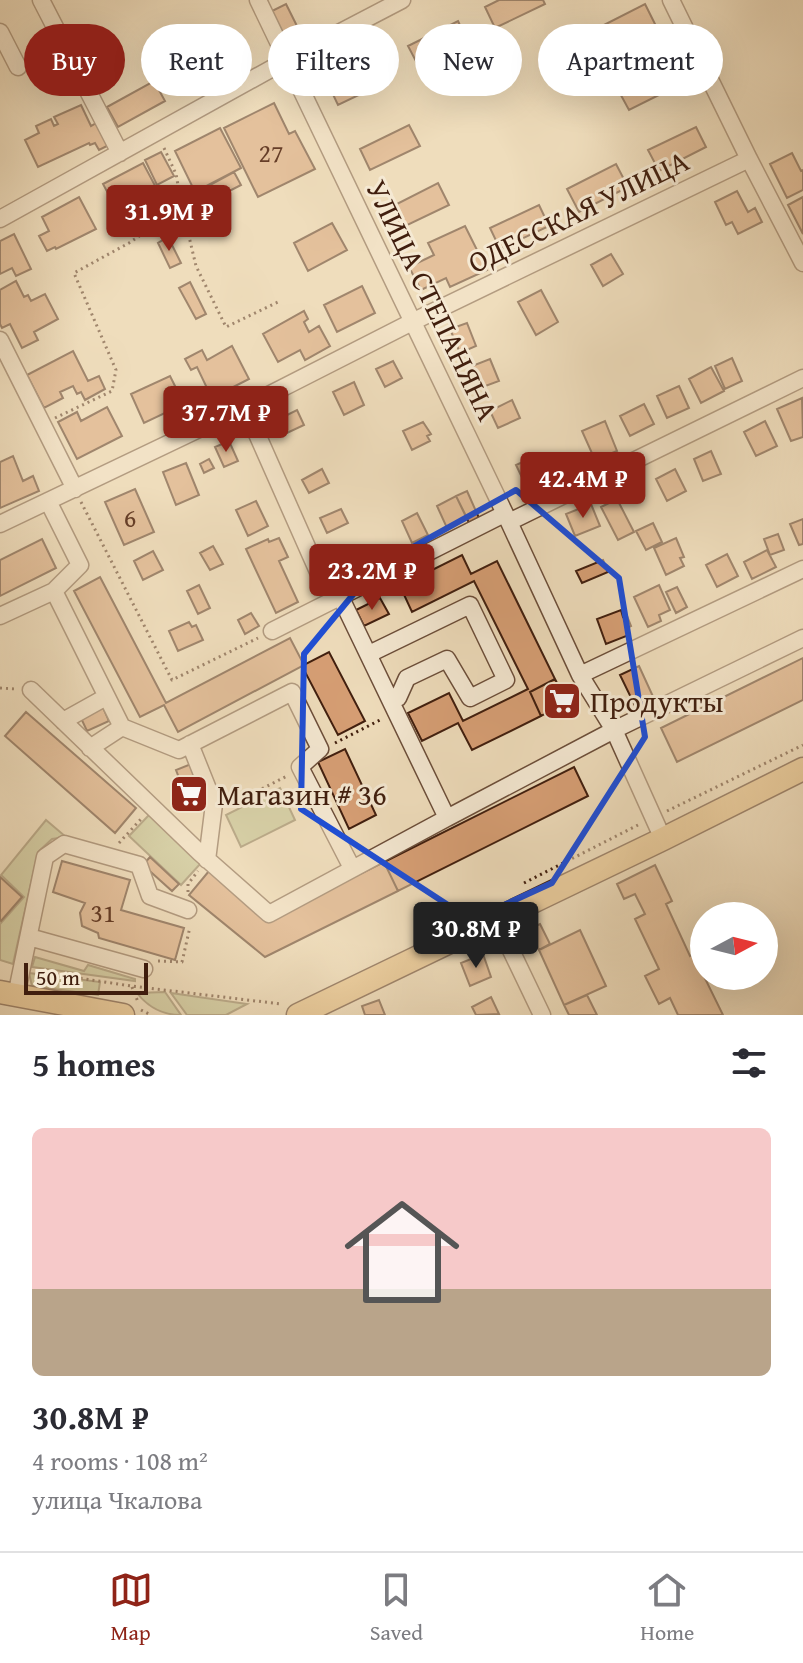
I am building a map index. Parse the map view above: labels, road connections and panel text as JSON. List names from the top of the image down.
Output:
{
  "streets": {
    "street": ["ОДЕССКАЯ УЛИЦА", "УЛИЦА СТЕПАНЯНА"]
  },
  "crossings": [
    ["ОДЕССКАЯ УЛИЦА", "УЛИЦА СТЕПАНЯНА"]
  ],
  "places": {
    "supermarket": ["Продукты", "Магазин # 36"]
  },
  "house_numbers": ["27", "6", "31"],
  "scale_bar": "50 m",
  "north": "right",
  "page": {
    "chip": [
      "Buy",
      "Rent",
      "Filters",
      "New",
      "Apartment"
    ],
    "price": [
      "31.9M ₽",
      "37.7M ₽",
      "42.4M ₽",
      "23.2M ₽",
      "30.8M ₽"
    ],
    "scale": "50 m",
    "heading": "5 homes",
    "list": [
      {
        "name": "30.8M ₽",
        "note": "4 rooms · 108 m² · улица Чкалова"
      }
    ],
    "tabs": ["Map", "Saved", "Home"]
  }
}
